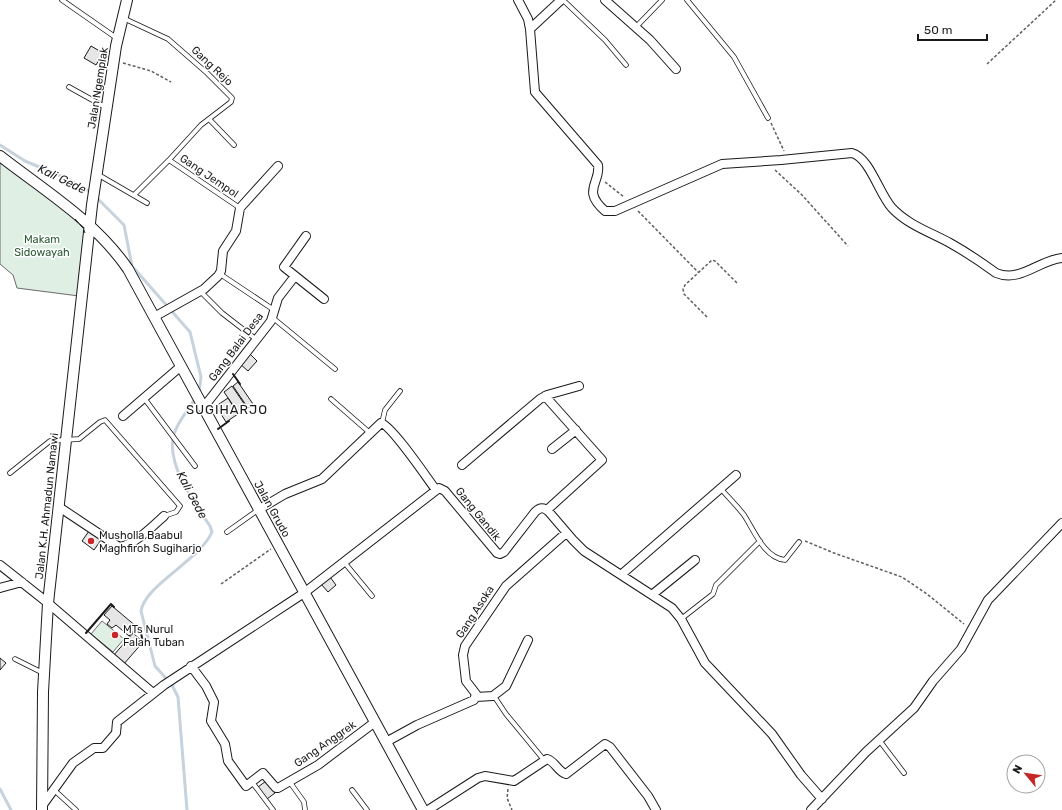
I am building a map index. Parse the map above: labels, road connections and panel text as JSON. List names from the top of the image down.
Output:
{
  "streets": {
    "street": [
      "Jalan Ngemplak",
      "Gang Balai Desa",
      "Jalan K.H. Ahmadun Namawi",
      "Jalan Grudo",
      "Gang Gandik",
      "Gang Asoka",
      "Gang Anggrek"
    ],
    "lane": ["Gang Rejo", "Gang Jempol"]
  },
  "crossings": [
    ["Gang Rejo", "Jalan Ngemplak"],
    ["Gang Rejo", "Gang Jempol"],
    ["Jalan Ngemplak", "Jalan K.H. Ahmadun Namawi"],
    ["Gang Balai Desa", "Jalan Grudo"],
    ["Jalan K.H. Ahmadun Namawi", "Jalan Grudo"],
    ["Jalan Grudo", "Gang Anggrek"]
  ],
  "districts": ["SUGIHARJO"],
  "water": ["Kali Gede"],
  "parks": ["Makam Sidowayah"],
  "places": ["Musholla Baabul Maghfiroh Sugiharjo", "MTs Nurul Falah Tuban"],
  "scale_bar": "50 m",
  "north": "top left"
}
